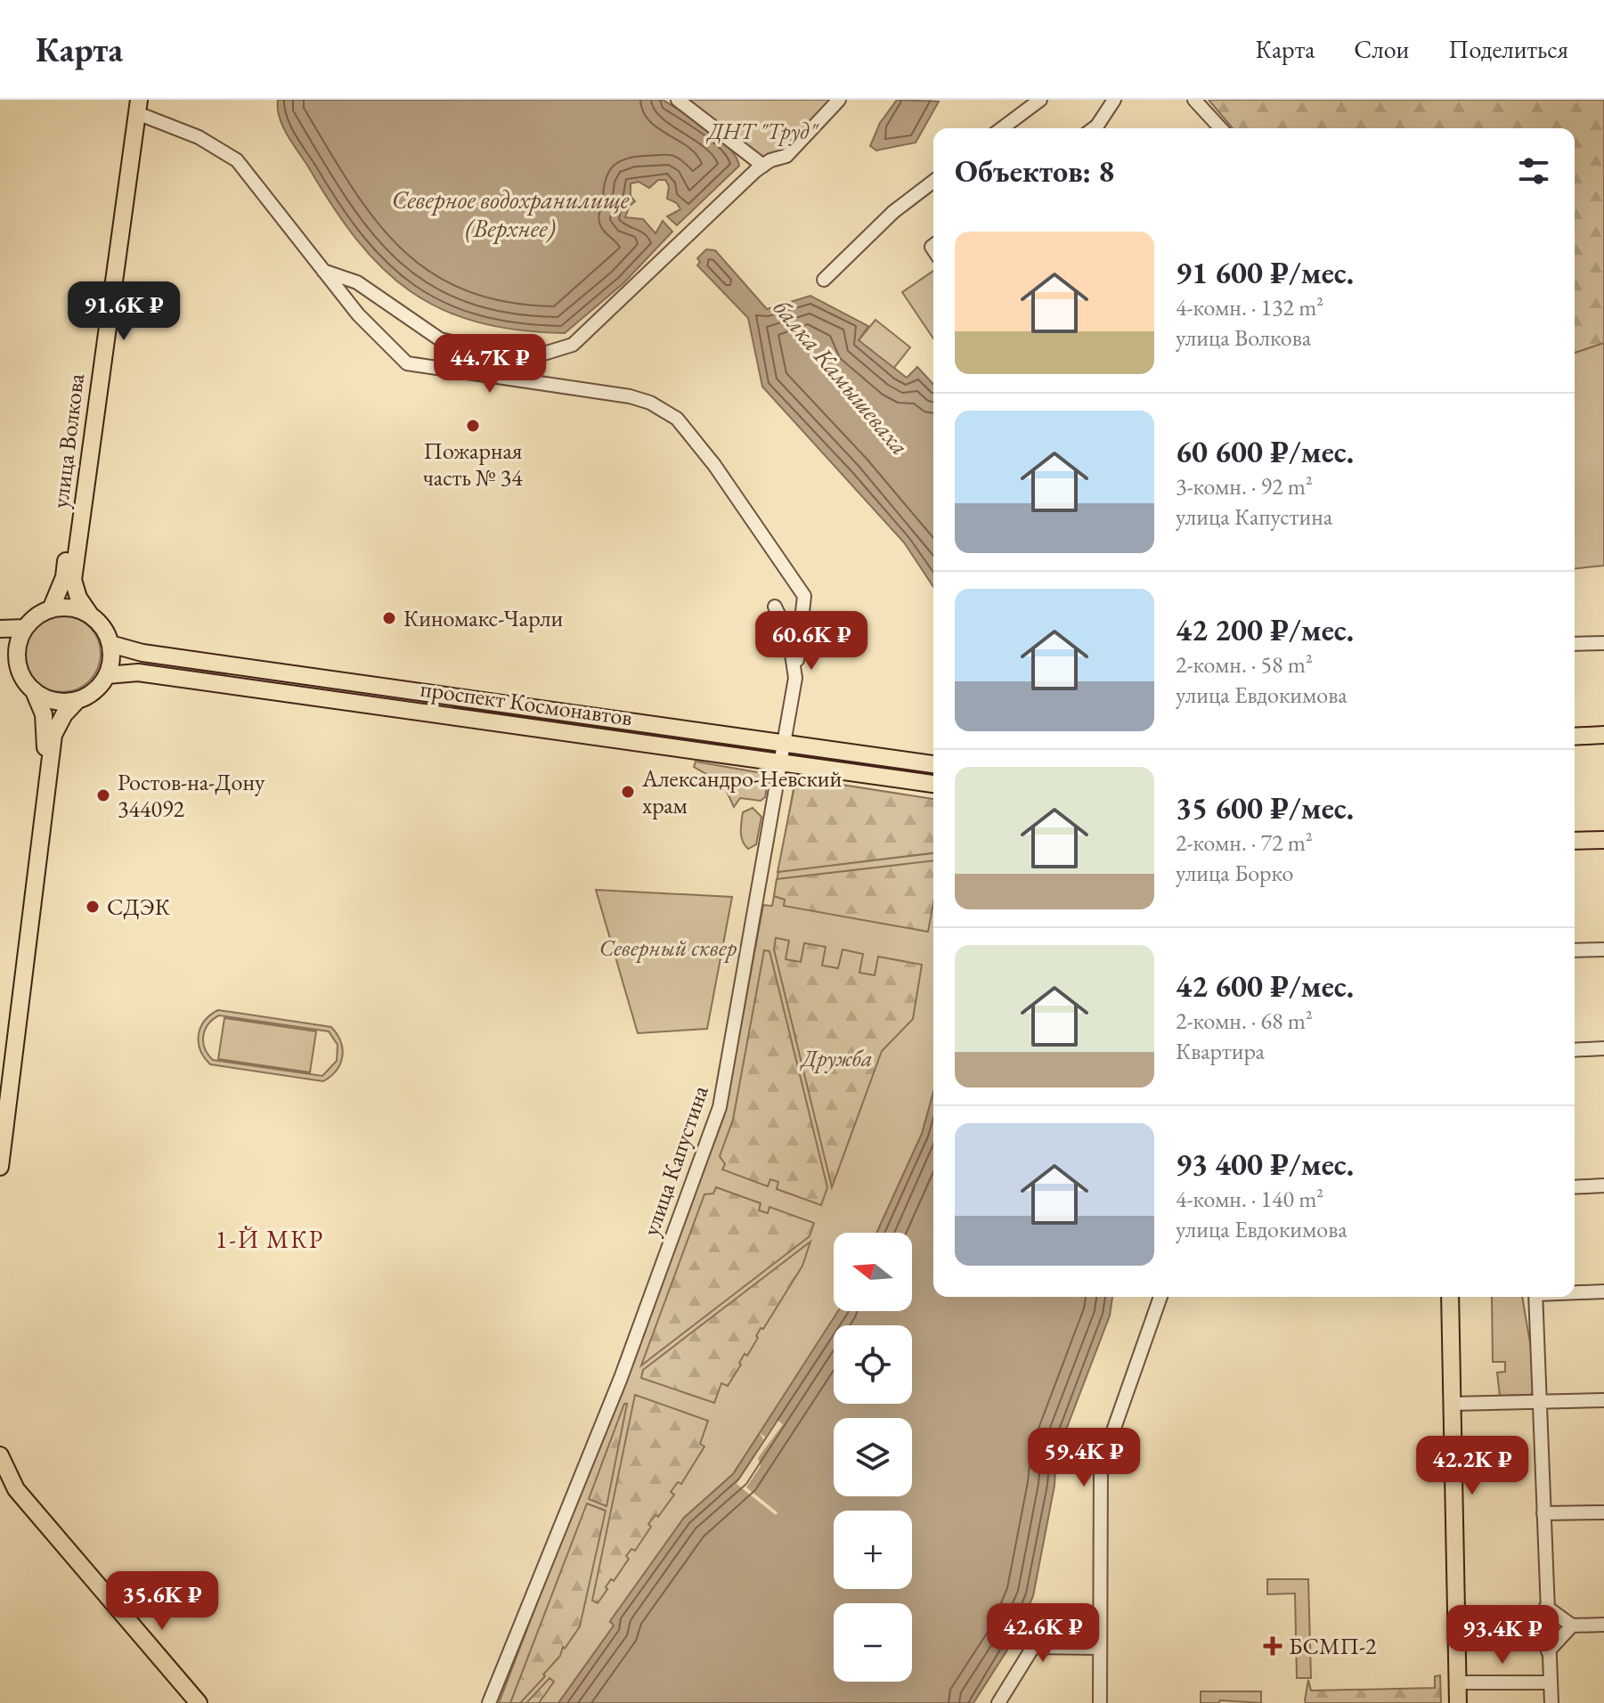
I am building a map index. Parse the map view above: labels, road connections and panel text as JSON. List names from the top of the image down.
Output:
{
  "streets": {
    "main road": ["улица Волкова", "проспект Космонавтов"],
    "street": ["улица Капустина"]
  },
  "crossings": [
    ["улица Волкова", "проспект Космонавтов"],
    ["проспект Космонавтов", "улица Капустина"]
  ],
  "districts": ["1-Й МКР"],
  "water": ["Северное водохранилище (Верхнее)", "балка Камышеваха"],
  "parks": ["ДНТ \"Труд\"", "Северный сквер", "Дружба"],
  "places": {
    "other": [
      "Пожарная часть № 34",
      "Киномакс-Чарли",
      "Александро-Невский храм",
      "Ростов-на-Дону 344092",
      "СДЭК"
    ],
    "health": ["БСМП-2"]
  },
  "north": "left",
  "page": {
    "header": "Карта",
    "nav": ["Карта", "Слои", "Поделиться"],
    "heading": "Объектов: 8",
    "list": [
      {
        "name": "91 600 ₽/мес.",
        "note": "4-комн. · 132 m² · улица Волкова"
      },
      {
        "name": "60 600 ₽/мес.",
        "note": "3-комн. · 92 m² · улица Капустина"
      },
      {
        "name": "42 200 ₽/мес.",
        "note": "2-комн. · 58 m² · улица Евдокимова"
      },
      {
        "name": "35 600 ₽/мес.",
        "note": "2-комн. · 72 m² · улица Борко"
      },
      {
        "name": "42 600 ₽/мес.",
        "note": "2-комн. · 68 m² · Квартира"
      },
      {
        "name": "93 400 ₽/мес.",
        "note": "4-комн. · 140 m² · улица Евдокимова"
      }
    ],
    "price": [
      "91.6K ₽",
      "44.7K ₽",
      "60.6K ₽",
      "59.4K ₽",
      "42.2K ₽",
      "35.6K ₽",
      "42.6K ₽",
      "93.4K ₽"
    ],
    "map_buttons": ["+", "−"]
  }
}
